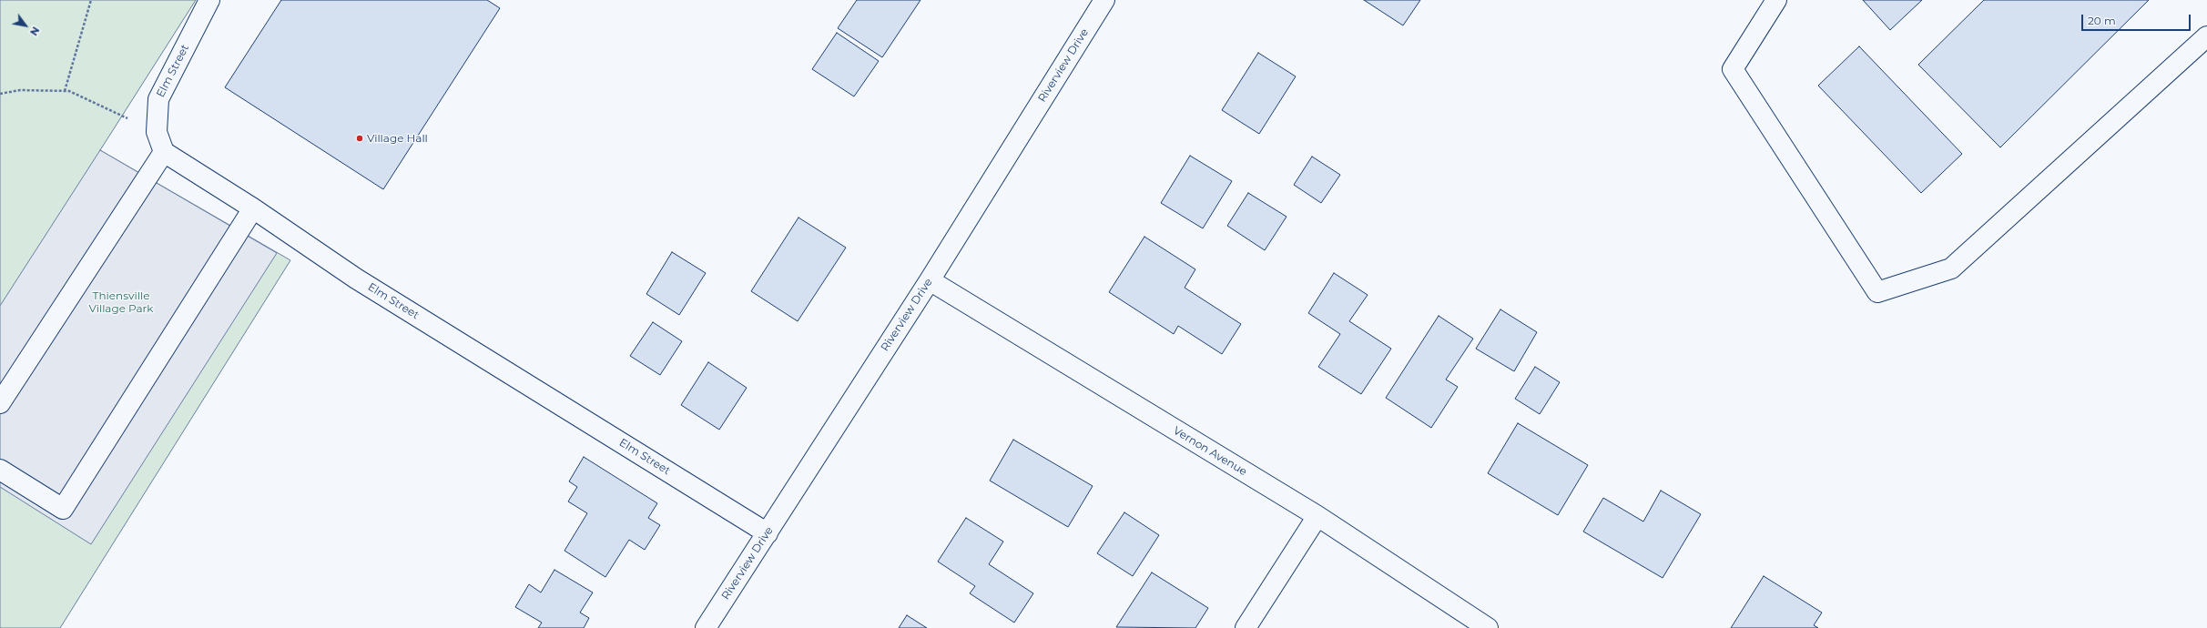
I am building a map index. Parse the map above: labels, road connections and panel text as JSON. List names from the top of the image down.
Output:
{
  "streets": {
    "street": ["Riverview Drive", "Elm Street", "Vernon Avenue"]
  },
  "crossings": [
    ["Riverview Drive", "Elm Street"],
    ["Riverview Drive", "Vernon Avenue"]
  ],
  "parks": ["Thiensville Village Park"],
  "places": ["Village Hall"],
  "scale_bar": "20 m",
  "north": "bottom right"
}
